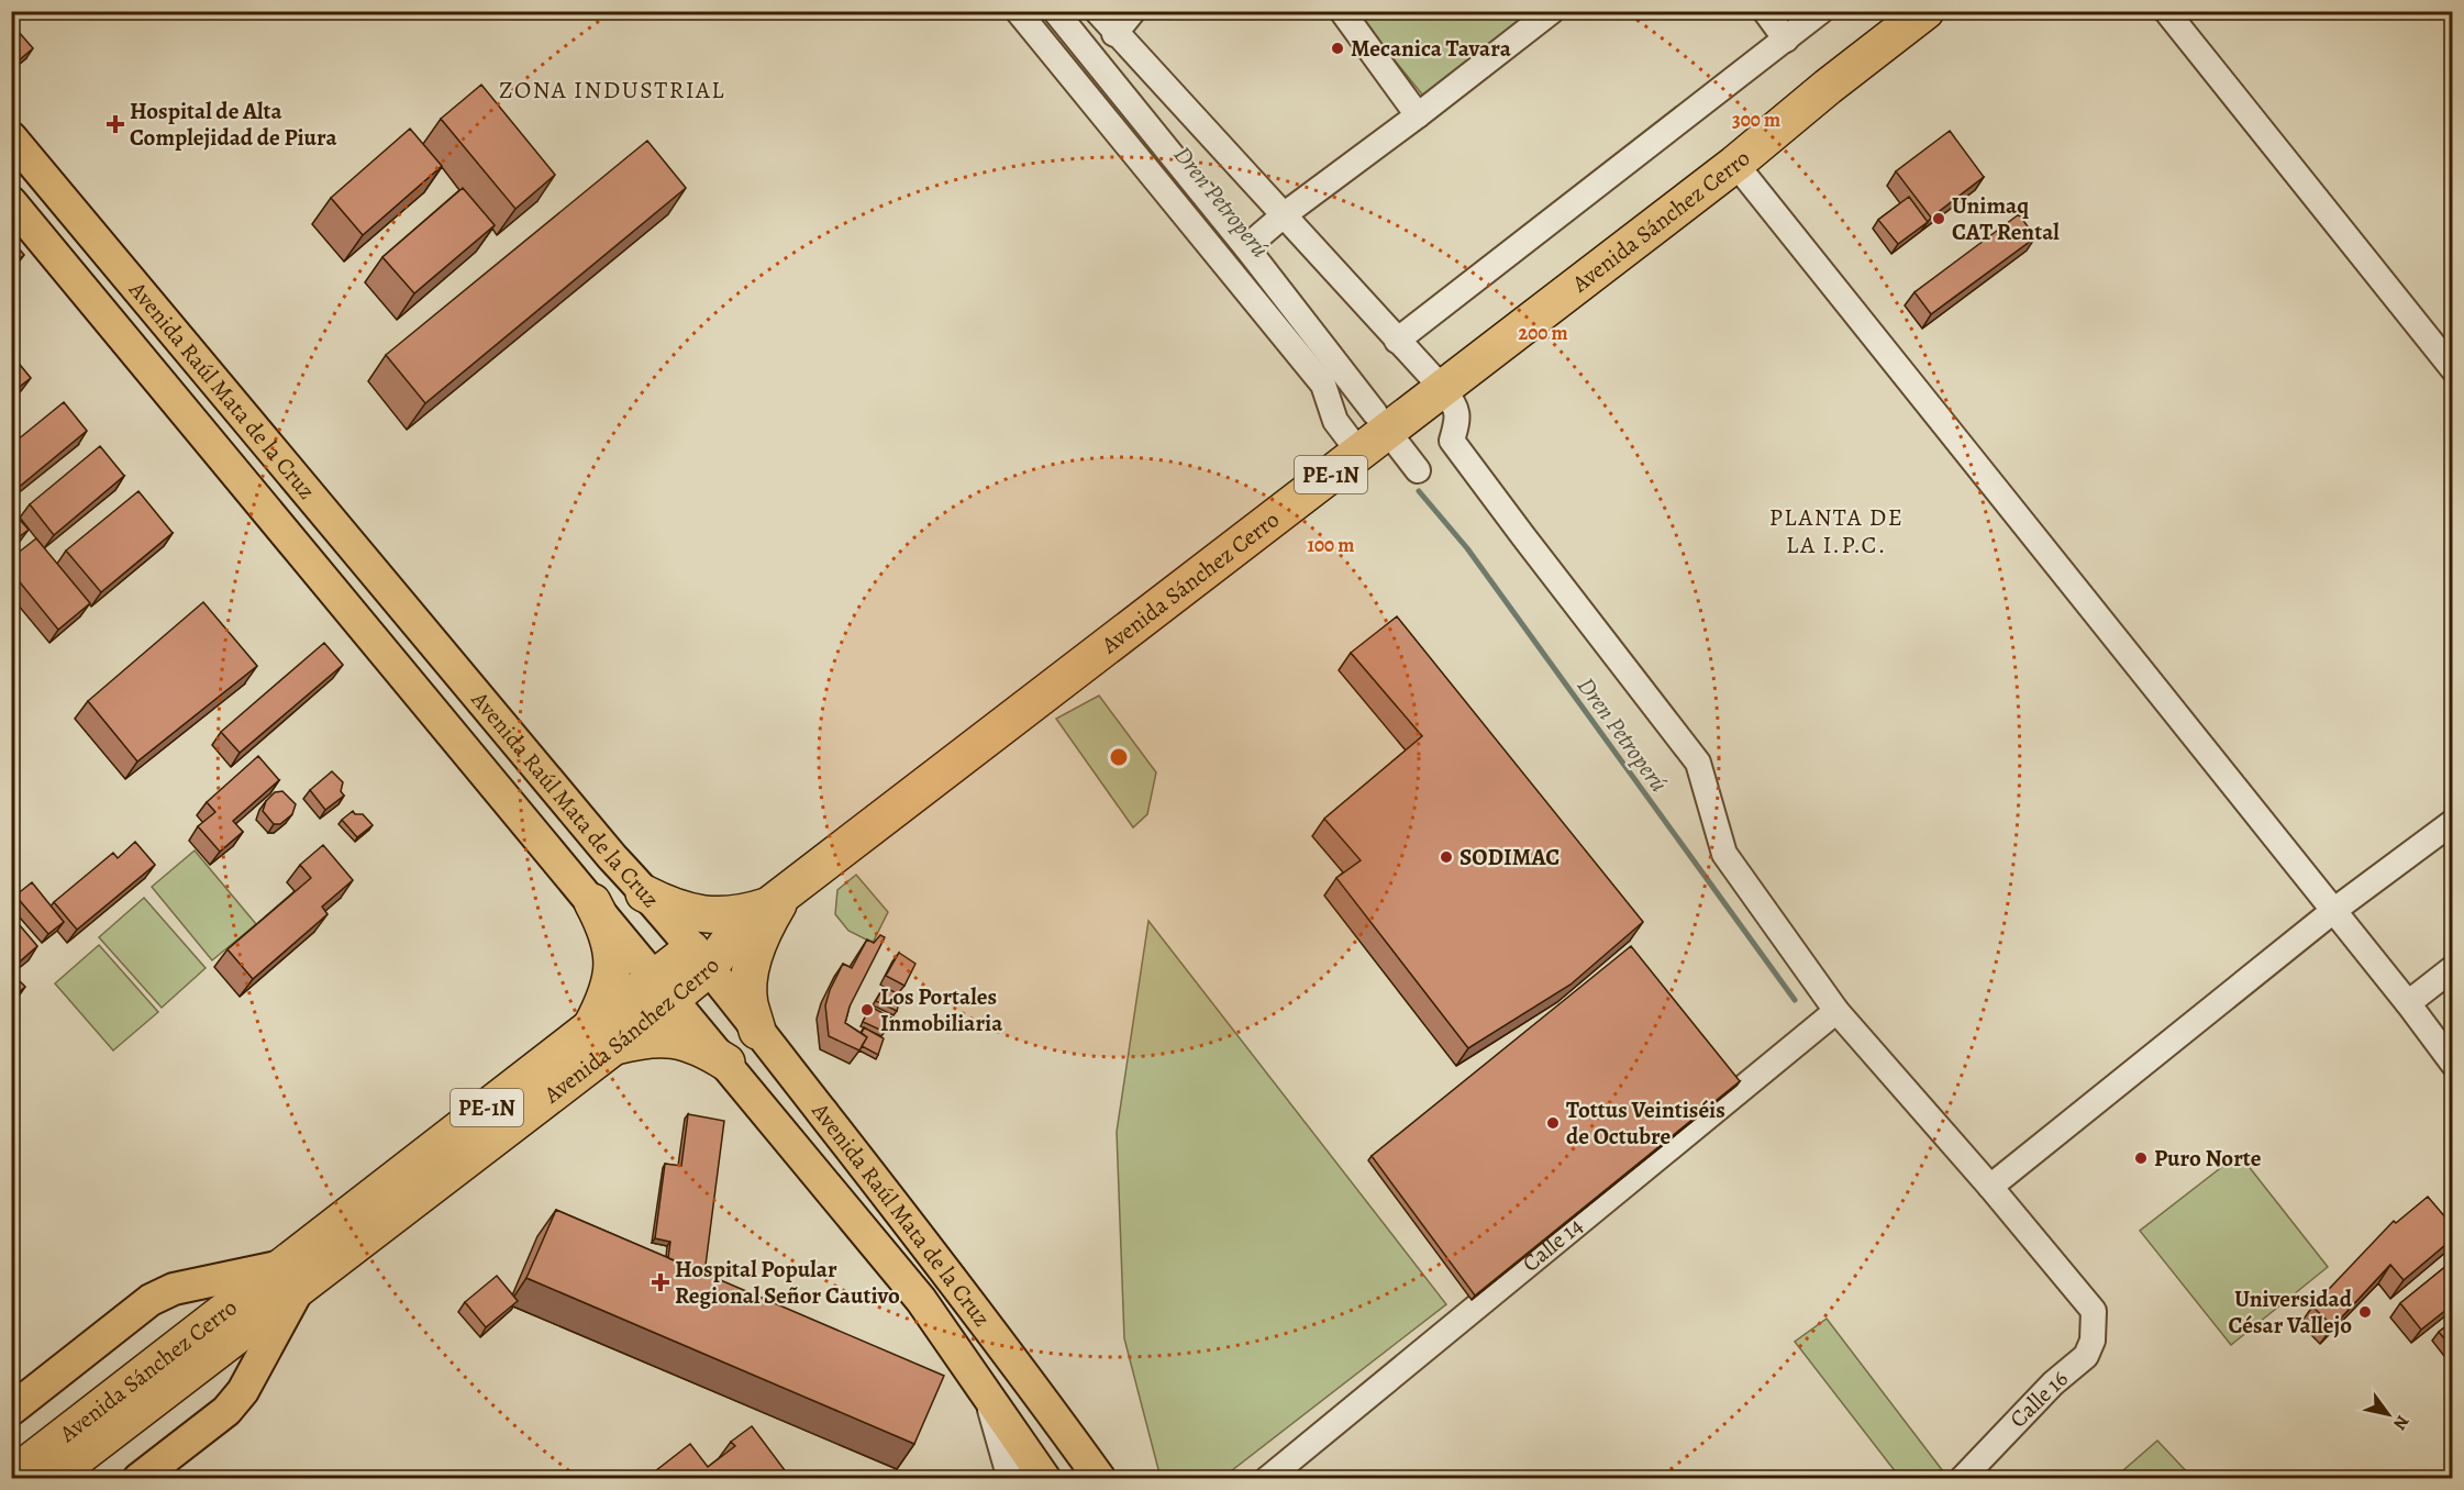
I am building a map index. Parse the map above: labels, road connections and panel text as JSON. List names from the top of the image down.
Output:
{
  "streets": {
    "highway": ["Avenida Sánchez Cerro", "PE-1N"],
    "main road": ["Avenida Raúl Mata de la Cruz"],
    "street": ["Calle 14", "Calle 16"]
  },
  "crossings": [
    ["Avenida Sánchez Cerro", "Avenida Raúl Mata de la Cruz"]
  ],
  "districts": ["ZONA INDUSTRIAL", "PLANTA DE LA I.P.C."],
  "water": ["Dren Petroperú"],
  "places": {
    "other": [
      "Mecanica Tavara",
      "Unimaq CAT Rental",
      "SODIMAC",
      "Los Portales Inmobiliaria",
      "Tottus Veintiséis de Octubre",
      "Puro Norte",
      "Universidad César Vallejo"
    ],
    "health": ["Hospital de Alta Complejidad de Piura", "Hospital Popular Regional Señor Cautivo"]
  },
  "north": "bottom right",
  "rings": ["300 m", "200 m", "100 m"]
}
